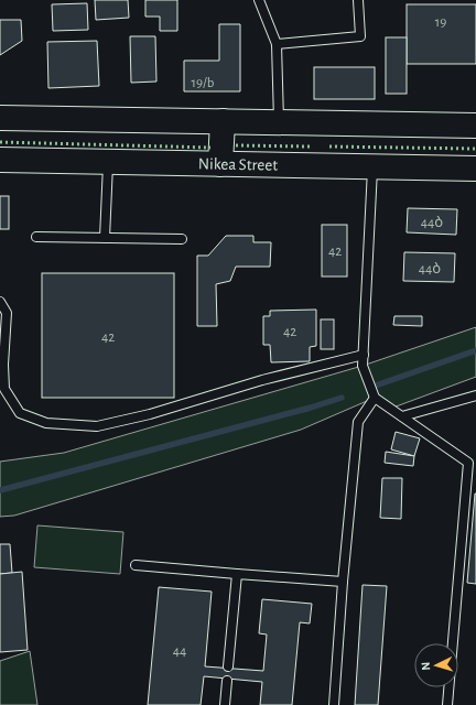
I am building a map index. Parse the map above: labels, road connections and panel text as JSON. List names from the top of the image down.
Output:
{
  "streets": {
    "main road": ["Nikea Street"]
  },
  "house_numbers": [
    "19",
    "19/b",
    "44ბ",
    "42",
    "44ბ",
    "42",
    "42",
    "44"
  ],
  "north": "left"
}
